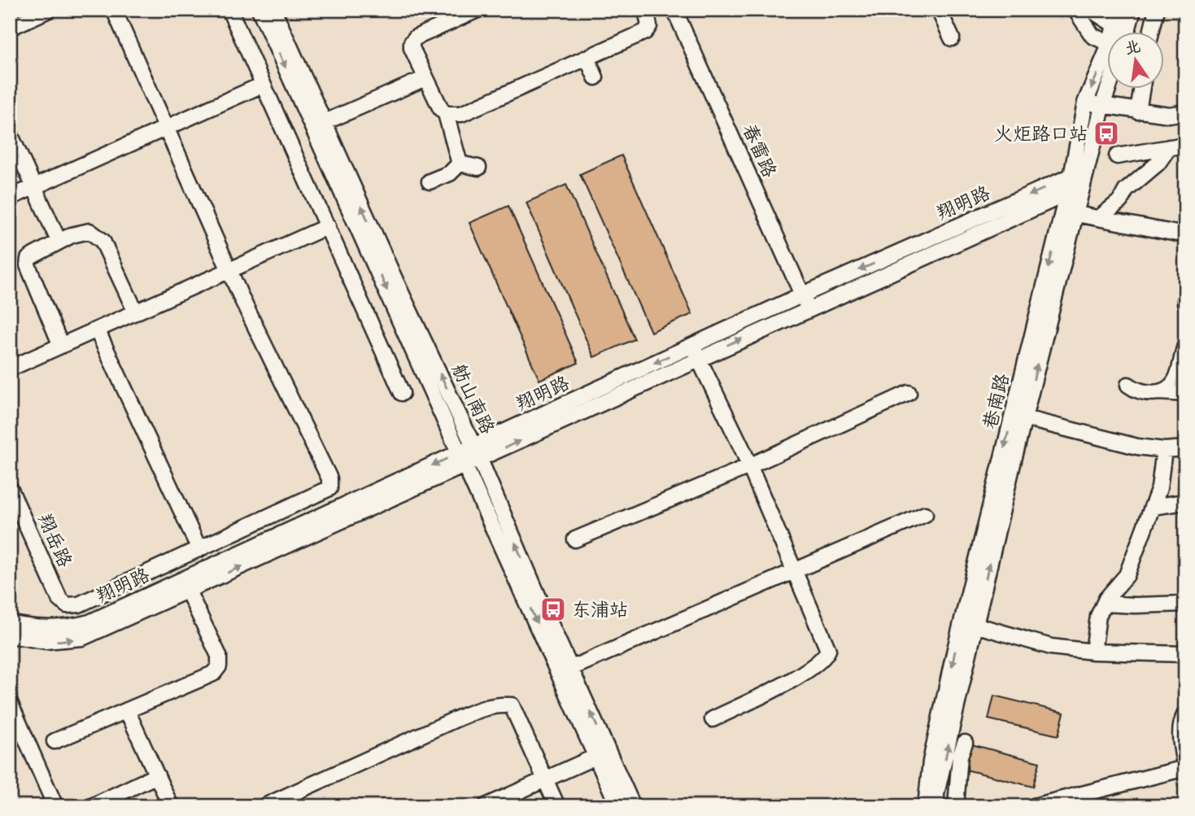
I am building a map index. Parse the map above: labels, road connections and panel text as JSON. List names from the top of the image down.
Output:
{
  "streets": {
    "street": [
      "春雷路",
      "翔明路",
      "舫山南路",
      "巷南路",
      "翔岳路"
    ]
  },
  "crossings": [
    ["春雷路", "翔明路"],
    ["翔明路", "舫山南路"],
    ["翔明路", "巷南路"]
  ],
  "places": {
    "bus stop": ["火炬路口站", "东浦站"]
  },
  "north": "top"
}
